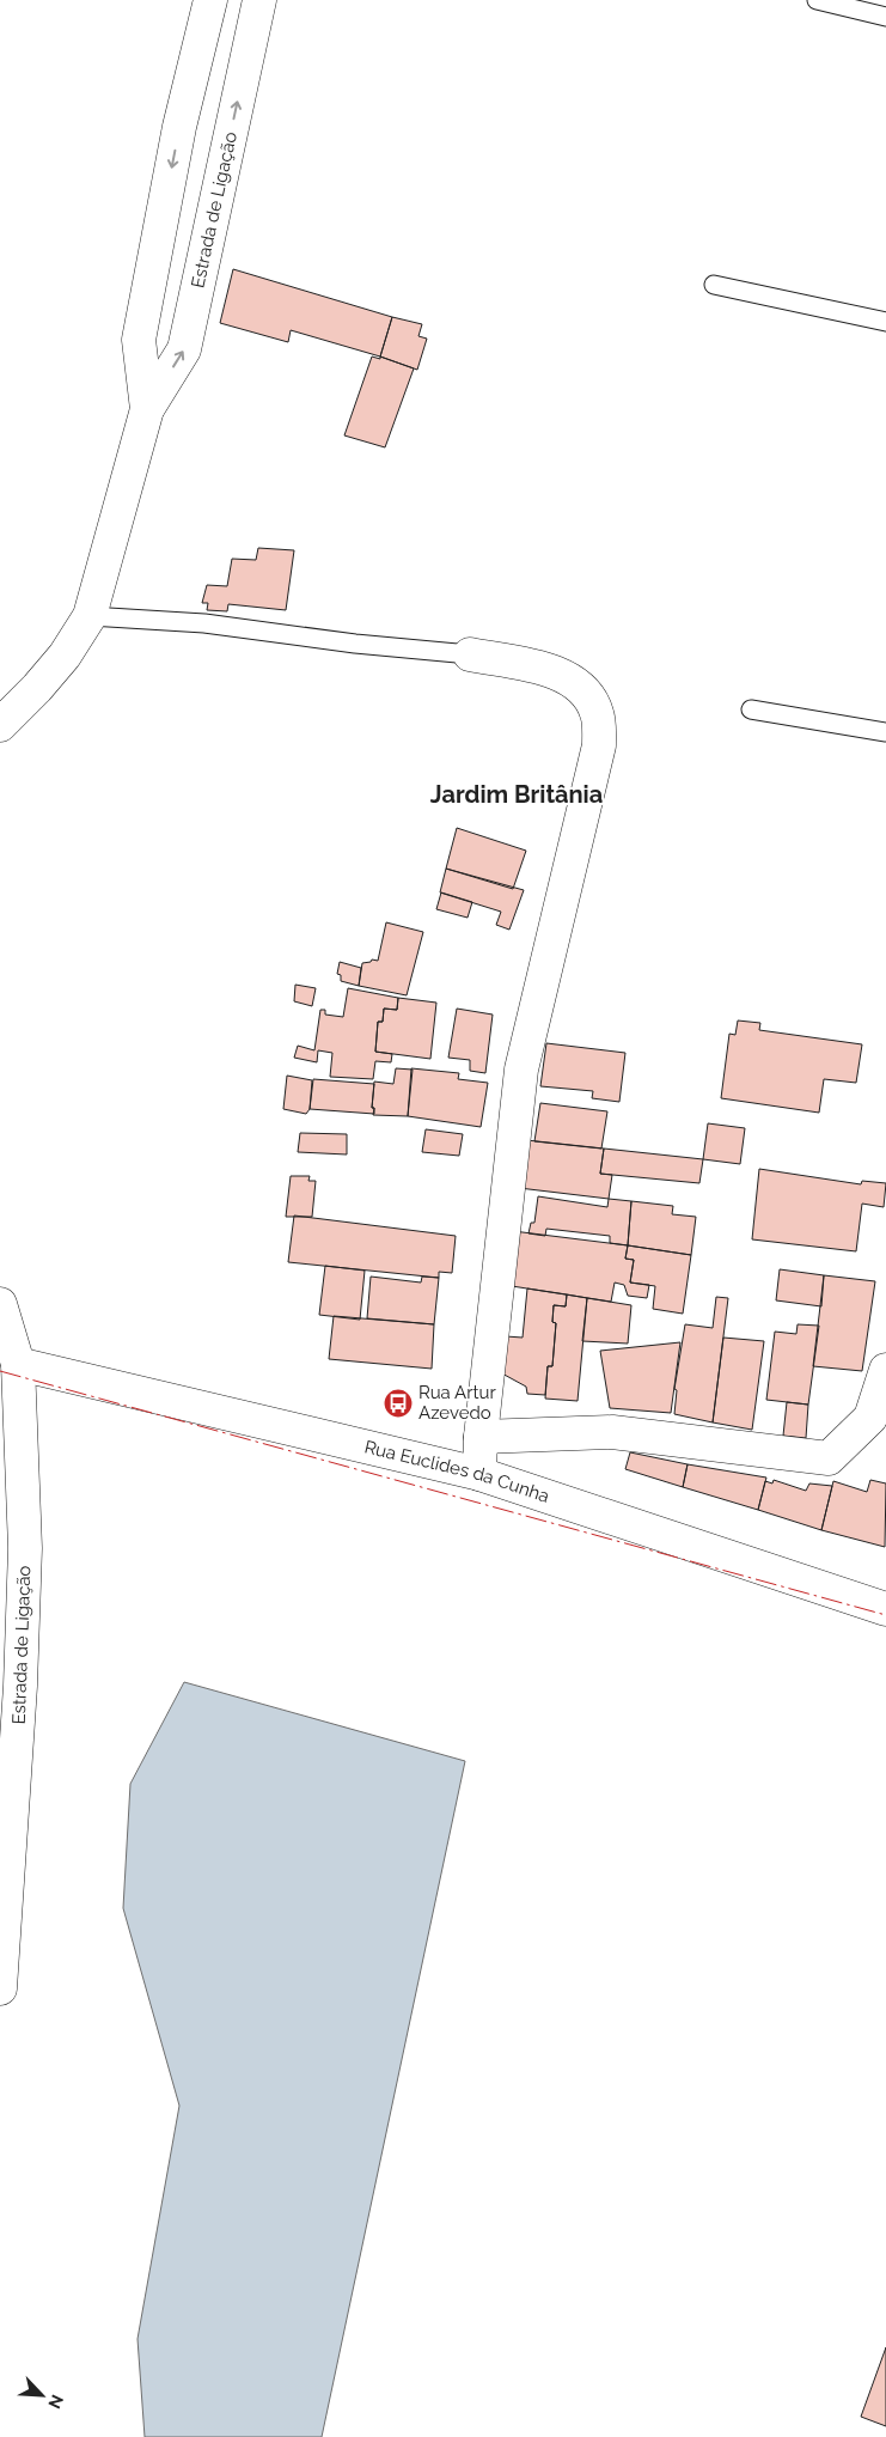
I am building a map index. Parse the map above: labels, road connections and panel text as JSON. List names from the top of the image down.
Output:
{
  "streets": {
    "street": ["Estrada de Ligação", "Rua Euclides da Cunha"]
  },
  "crossings": [
    ["Estrada de Ligação", "Rua Euclides da Cunha"]
  ],
  "districts": ["Jardim Britânia"],
  "places": {
    "bus stop": ["Rua Artur Azevedo"]
  },
  "north": "bottom right"
}
